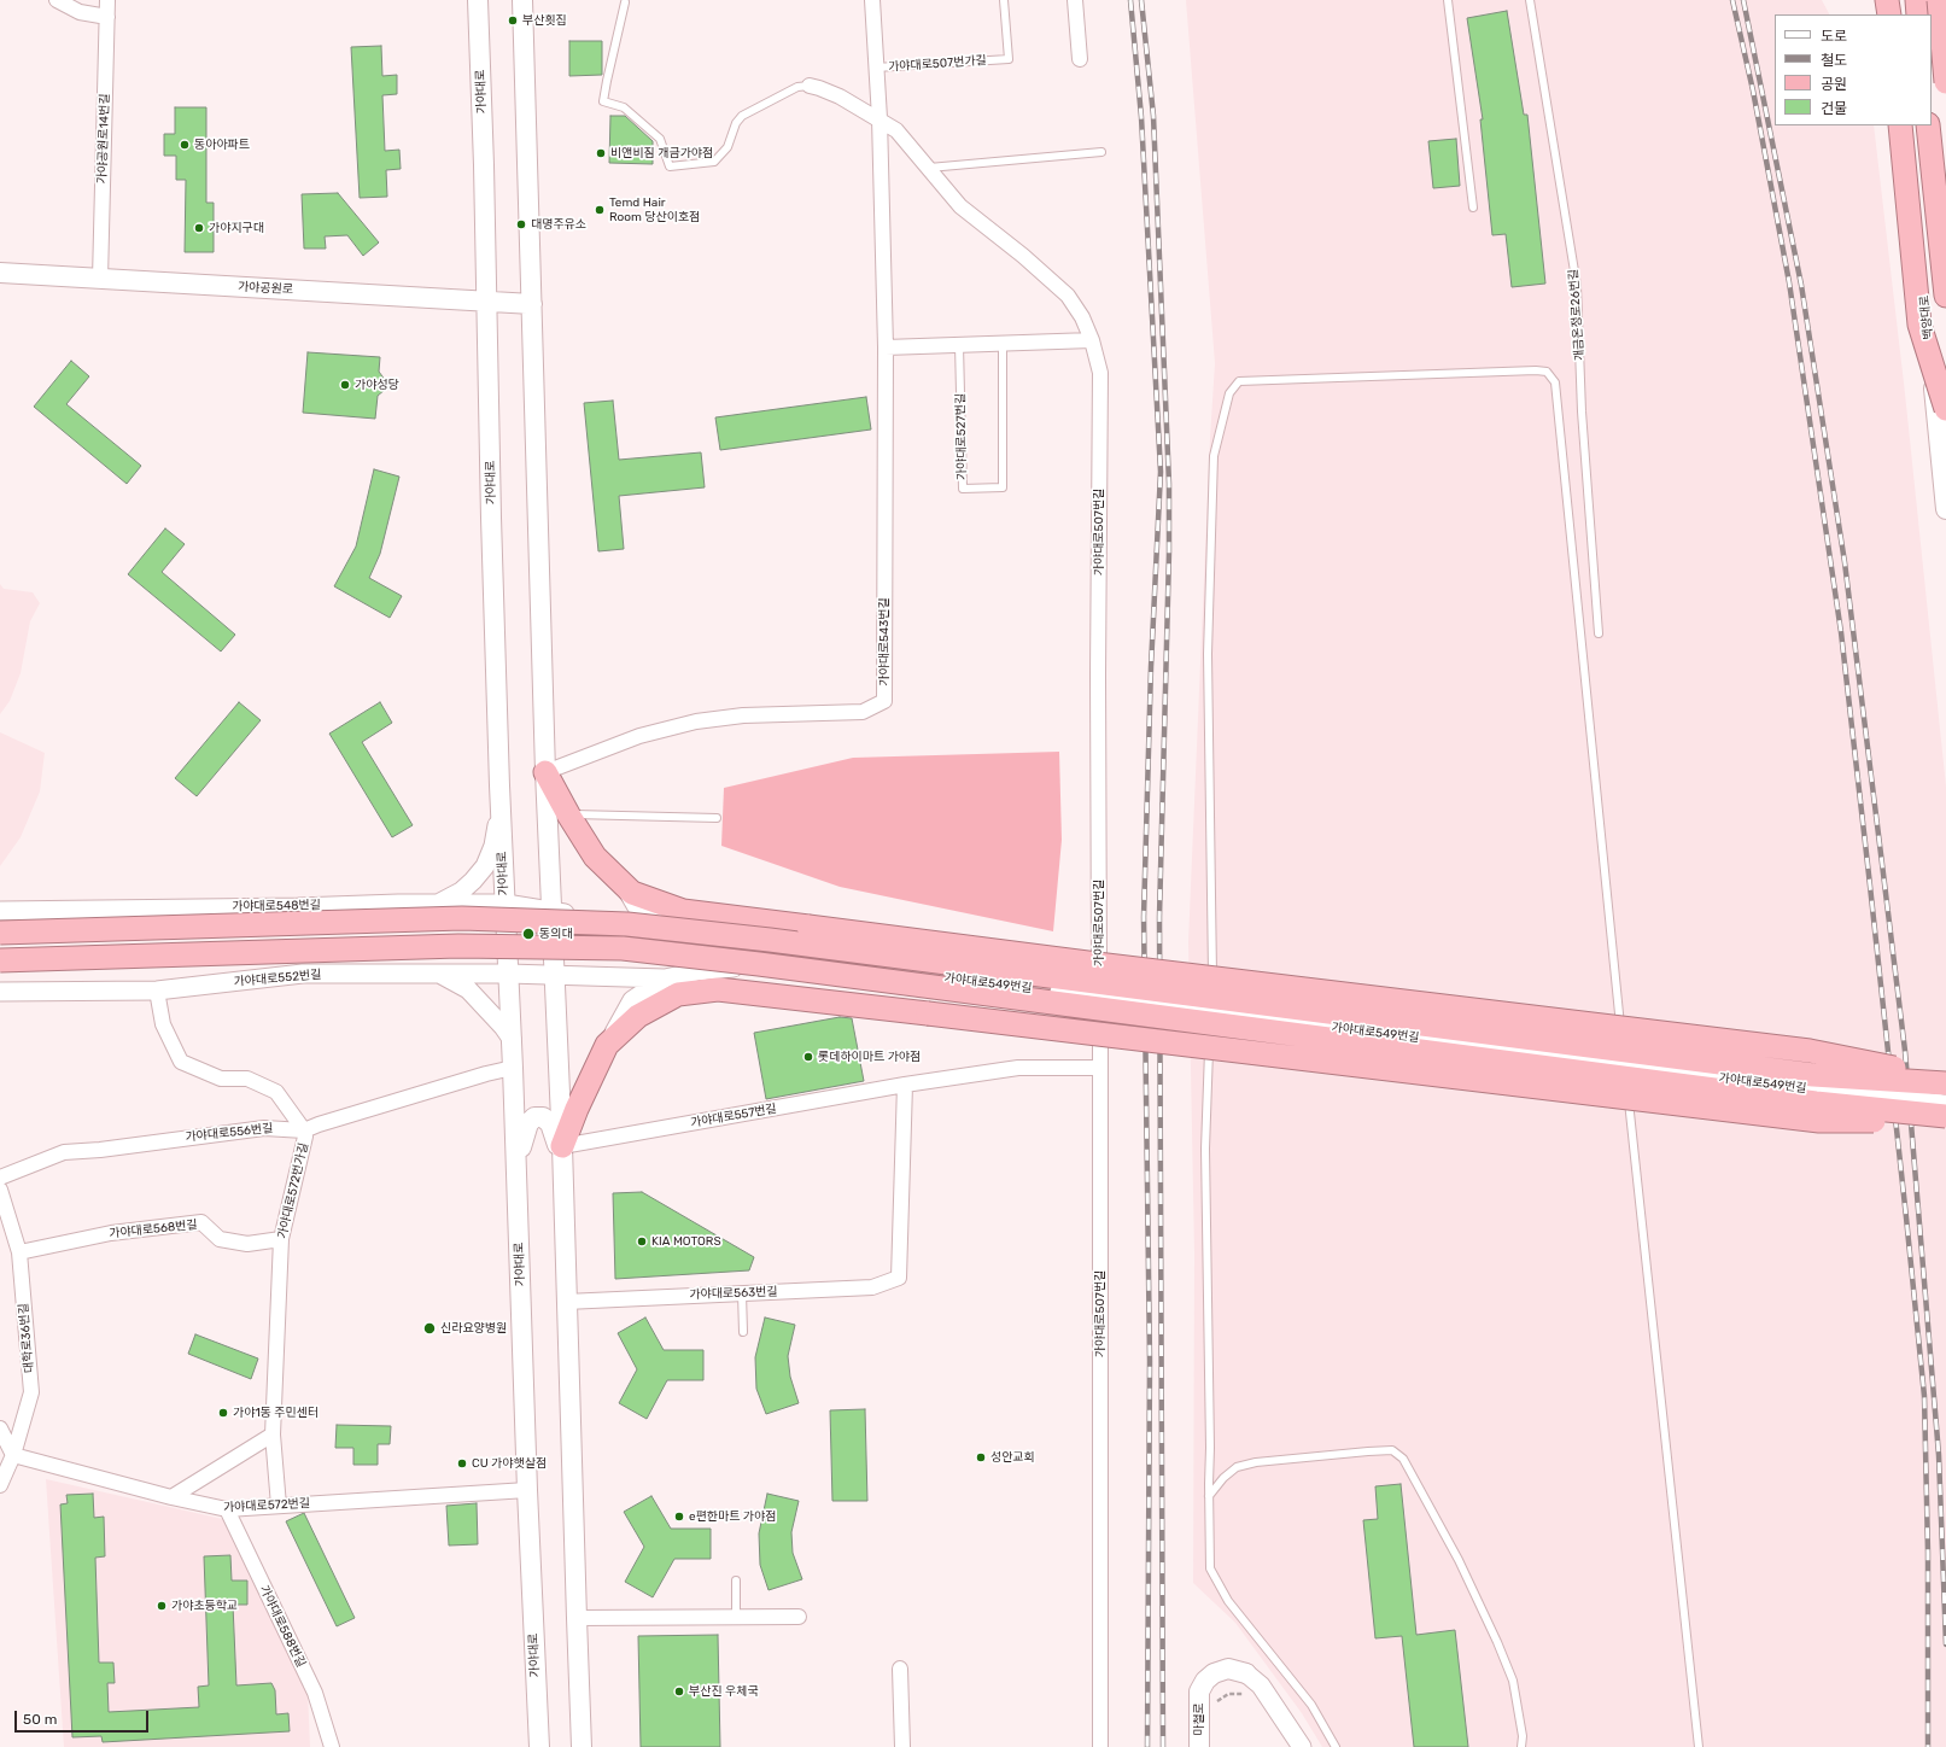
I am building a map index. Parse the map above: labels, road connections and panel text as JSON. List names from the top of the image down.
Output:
{
  "streets": {
    "main road": [
      "가야대로",
      "가야공원로",
      "백양대로",
      "마철로"
    ],
    "street": [
      "가야대로507번가길",
      "가야공원로14번길",
      "가야대로507번길",
      "가야대로543번길",
      "가야대로548번길",
      "가야대로552번길",
      "가야대로549번길",
      "가야대로557번길",
      "가야대로556번길",
      "가야대로572번가길",
      "가야대로568번길",
      "가야대로563번길",
      "대학로36번길",
      "가야대로572번길",
      "가야대로588번길"
    ],
    "lane": ["개금온정로26번길", "가야대로527번길"]
  },
  "crossings": [
    ["가야대로", "가야공원로"],
    ["가야대로", "가야대로548번길"],
    ["가야대로", "가야대로552번길"],
    ["가야대로", "가야대로556번길"],
    ["가야대로", "가야대로572번길"],
    ["가야공원로14번길", "가야공원로"],
    ["가야대로507번길", "가야대로557번길"],
    ["가야대로552번길", "가야대로572번가길"],
    ["가야대로557번길", "가야대로563번길"],
    ["가야대로556번길", "가야대로572번가길"],
    ["가야대로572번가길", "가야대로568번길"],
    ["가야대로572번가길", "가야대로572번길"],
    ["가야대로568번길", "대학로36번길"],
    ["대학로36번길", "가야대로572번길"],
    ["가야대로572번길", "가야대로588번길"]
  ],
  "places": [
    "부산횟집",
    "동아아파트",
    "비앤비짐 개금가야점",
    "Temd Hair Room 당산이호점",
    "대명주유소",
    "가야지구대",
    "가야성당",
    "동의대",
    "롯데하이마트 가야점",
    "KIA MOTORS",
    "신라요양병원",
    "가야1동 주민센터",
    "성안교회",
    "CU 가야햇살점",
    "e편한마트 가야점",
    "가야초등학교",
    "부산진 우체국"
  ],
  "legend": [
    "도로",
    "철도",
    "공원",
    "건물"
  ],
  "scale_bar": "50 m"
}
